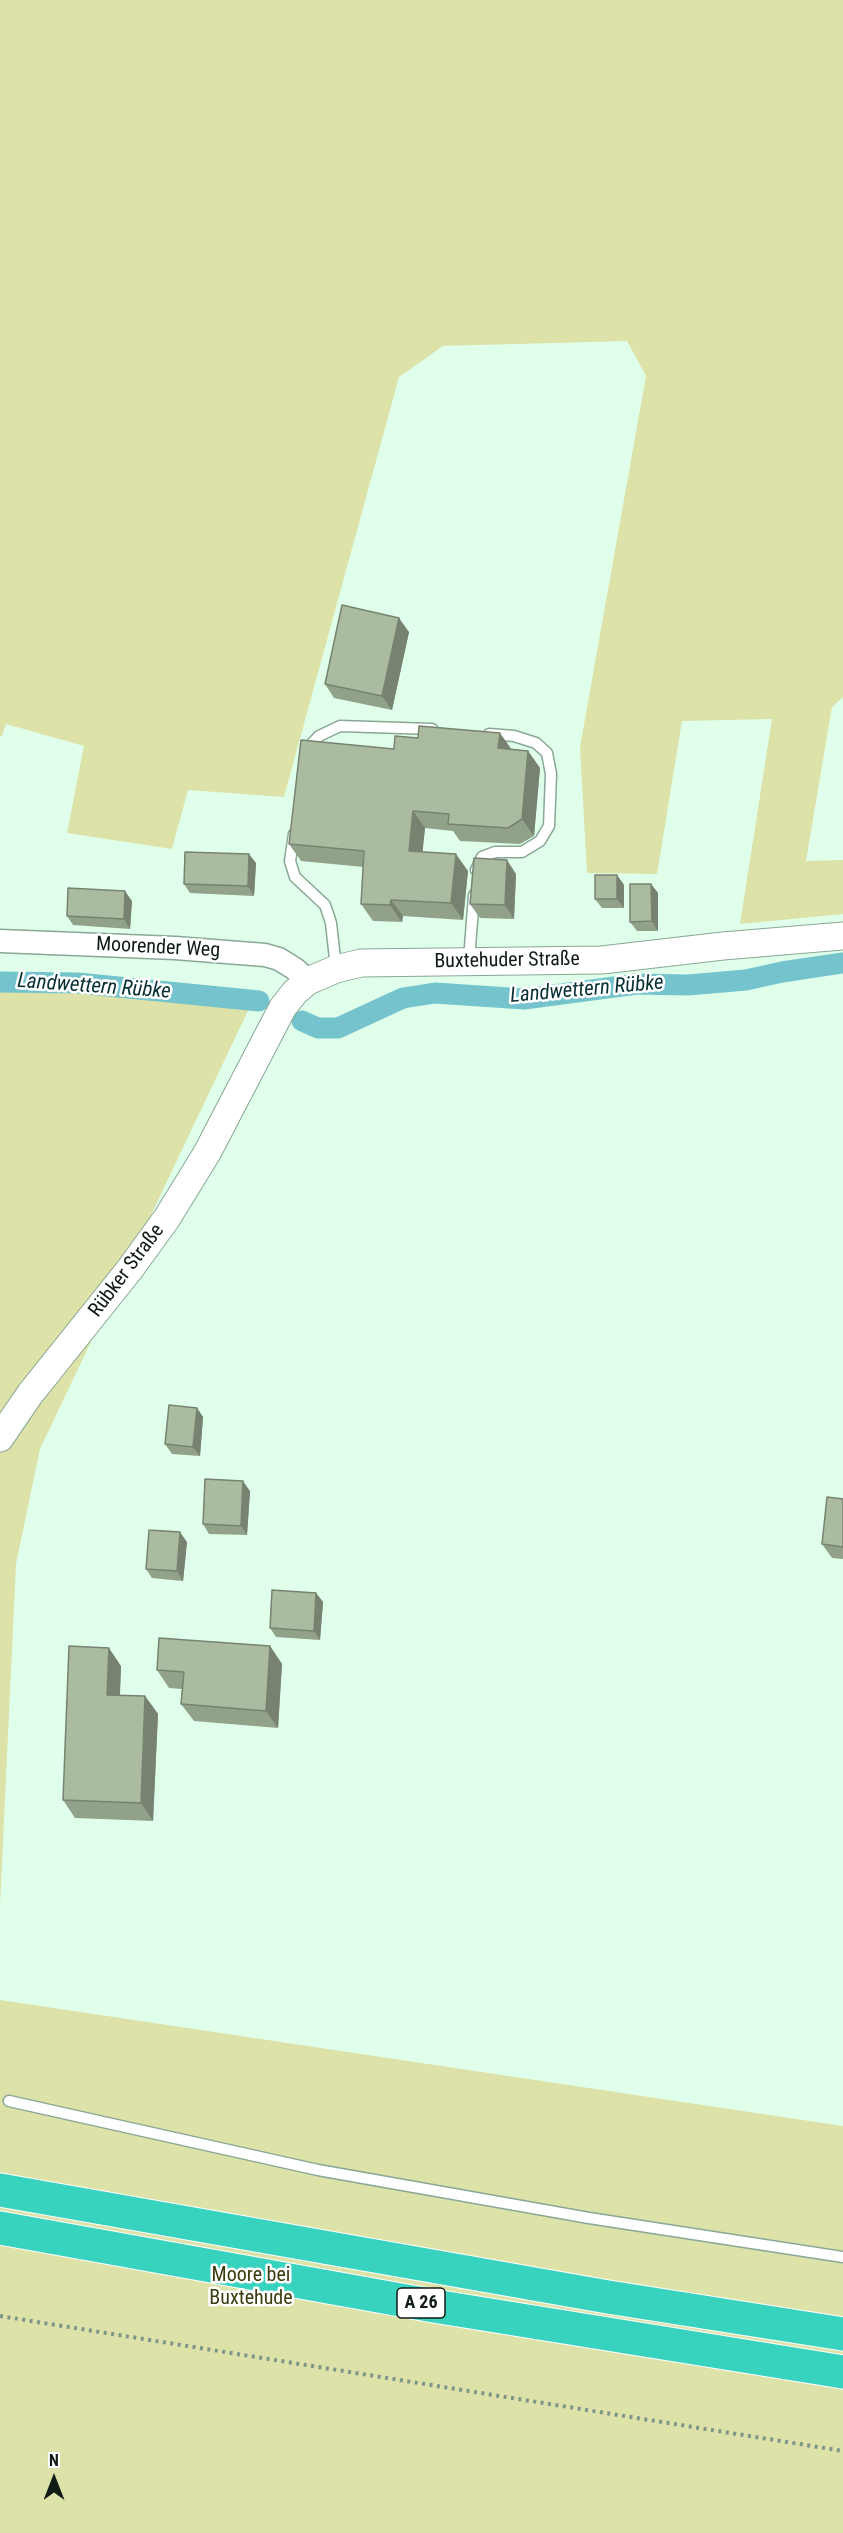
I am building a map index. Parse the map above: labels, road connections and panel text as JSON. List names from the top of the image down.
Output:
{
  "streets": {
    "highway": ["A 26"],
    "street": ["Moorender Weg", "Buxtehuder Straße", "Rübker Straße"]
  },
  "crossings": [
    ["Moorender Weg", "Buxtehuder Straße"],
    ["Buxtehuder Straße", "Rübker Straße"]
  ],
  "water": ["Landwettern Rübke"],
  "parks": ["Moore bei Buxtehude"],
  "north": "top"
}
